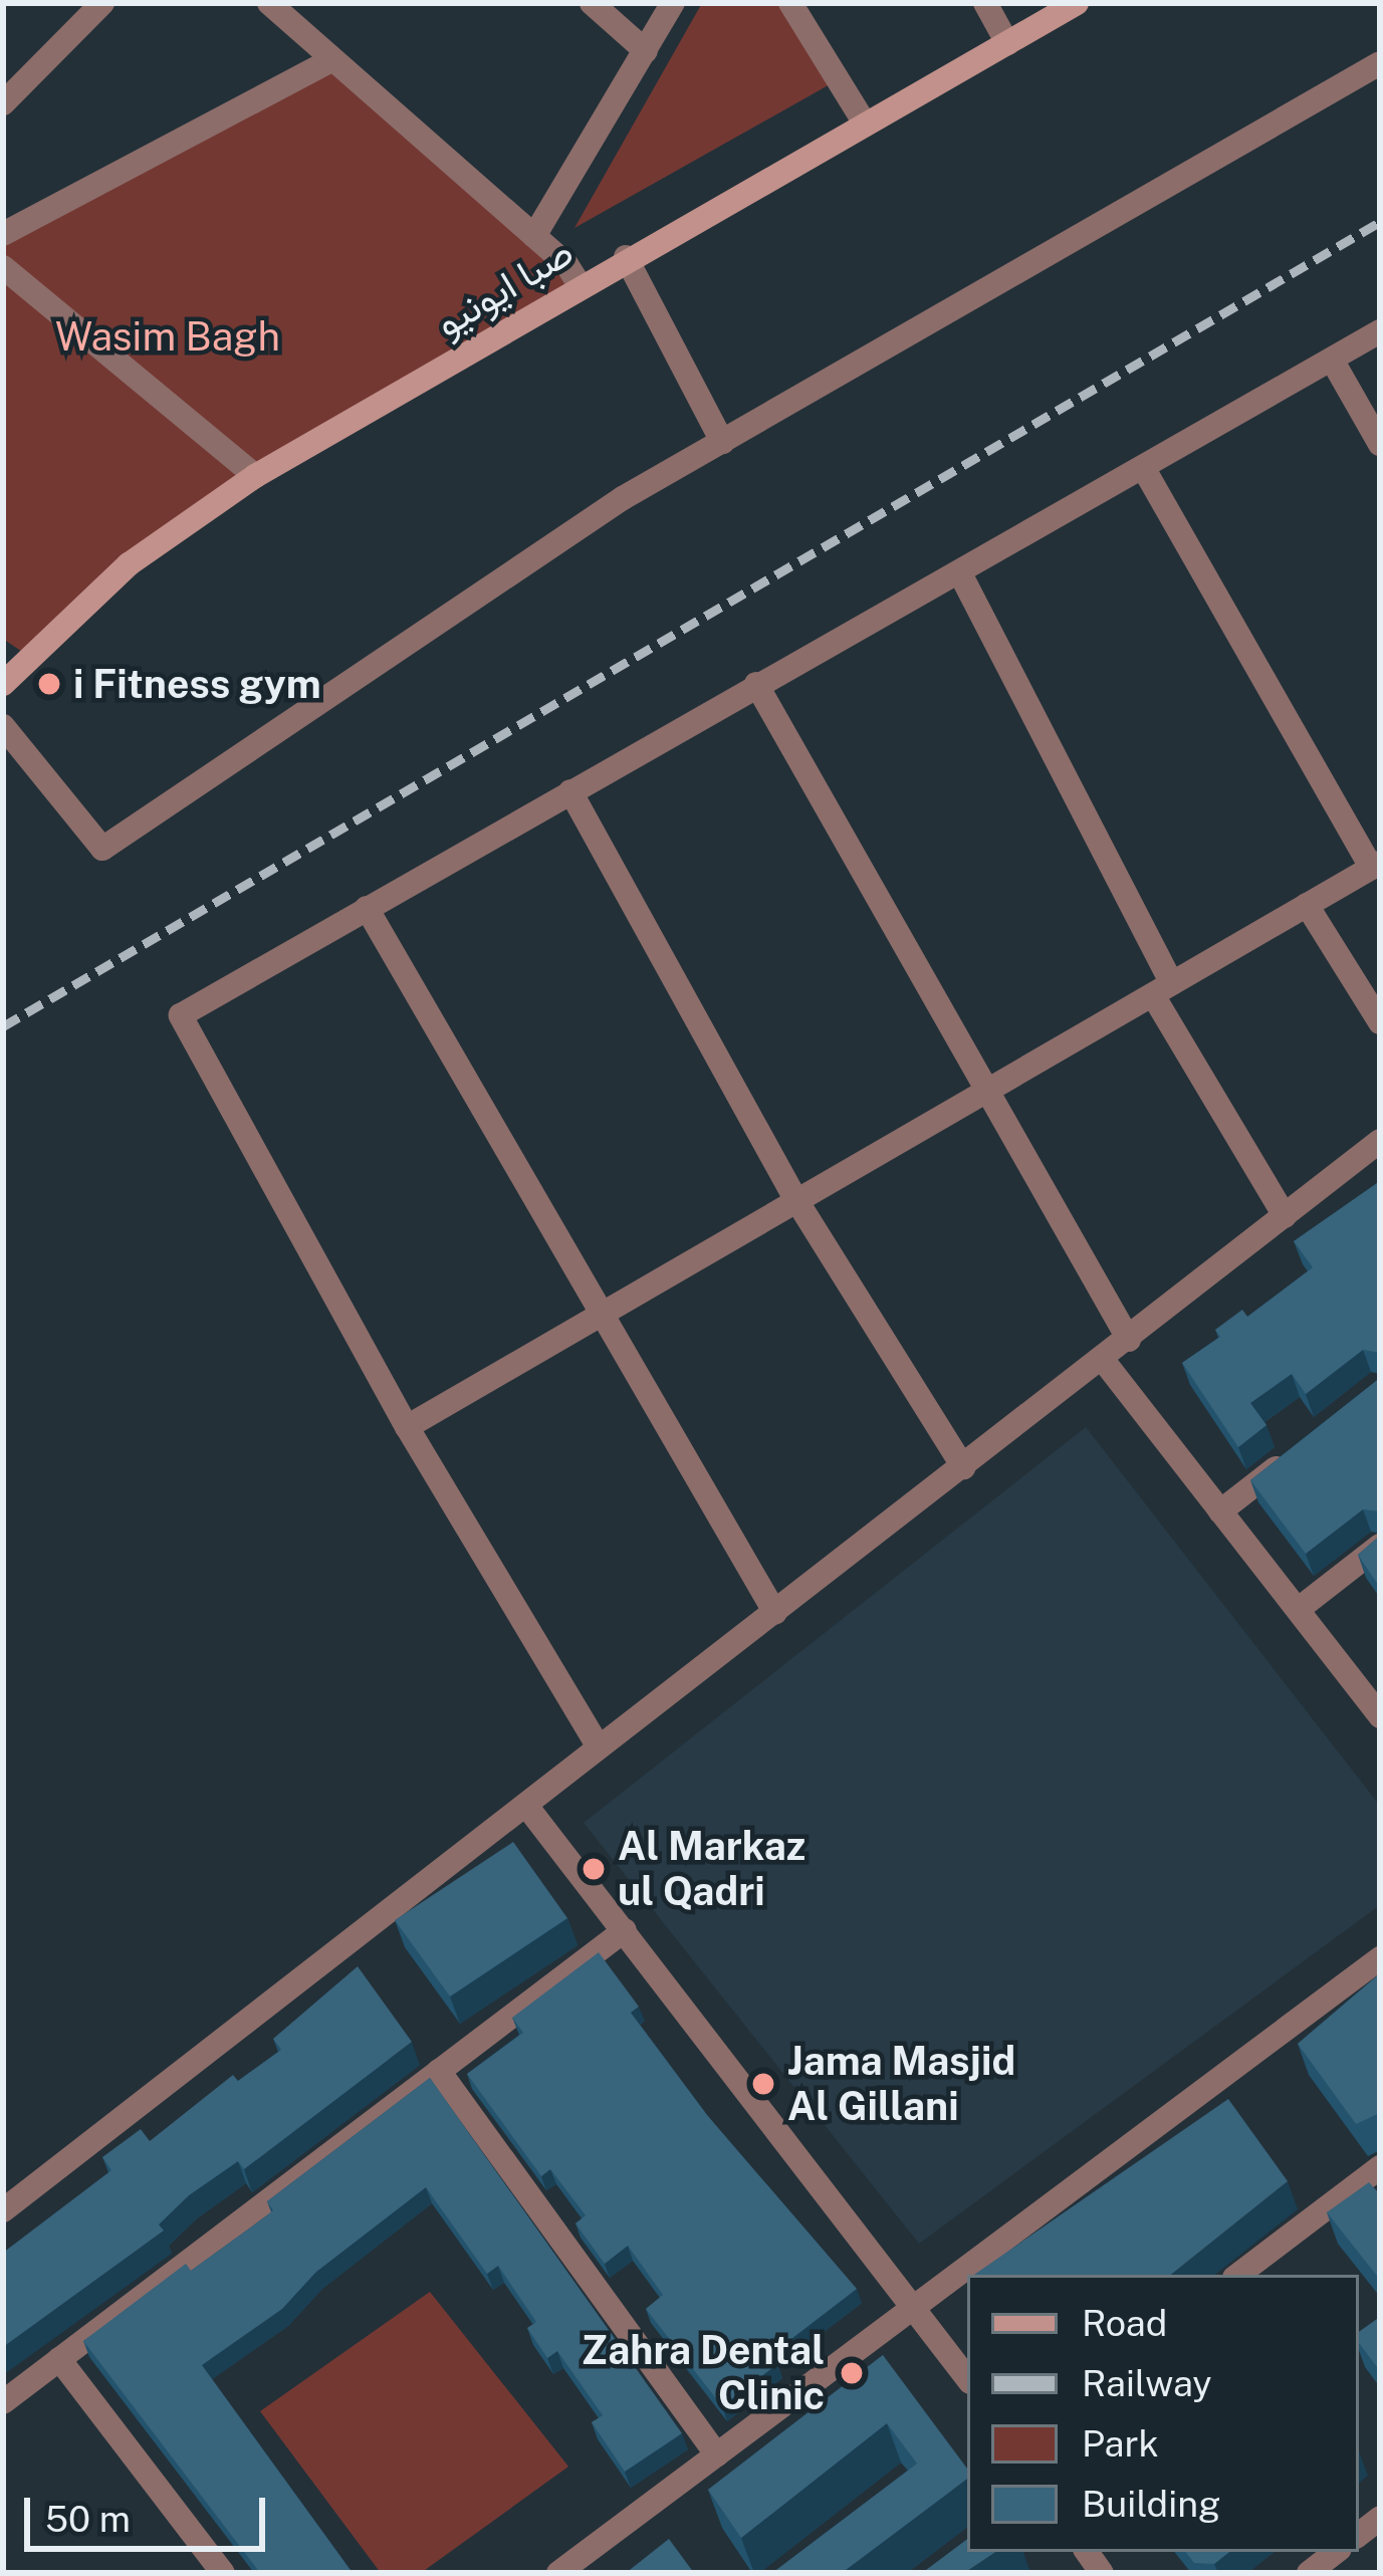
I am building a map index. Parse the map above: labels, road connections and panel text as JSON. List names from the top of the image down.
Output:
{
  "streets": {
    "main road": ["صبا ایونیو"]
  },
  "parks": ["Wasim Bagh"],
  "places": [
    "i Fitness gym",
    "Al Markaz ul Qadri",
    "Jama Masjid Al Gillani",
    "Zahra Dental Clinic"
  ],
  "legend": [
    "Road",
    "Railway",
    "Park",
    "Building"
  ],
  "scale_bar": "50 m"
}
